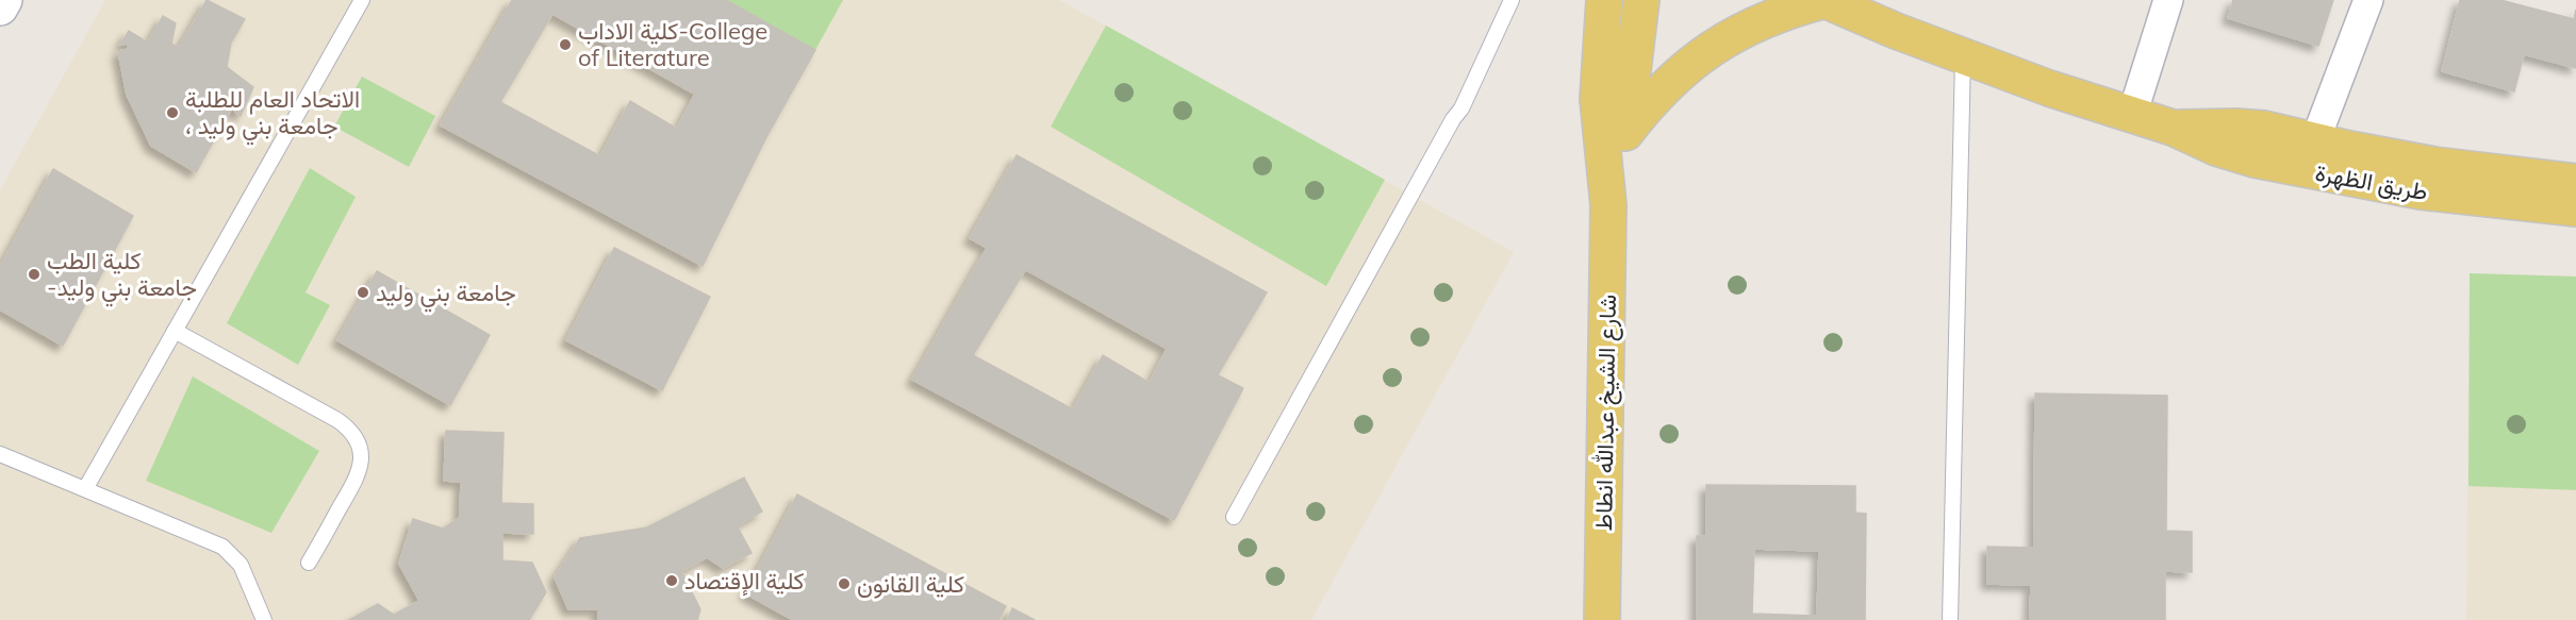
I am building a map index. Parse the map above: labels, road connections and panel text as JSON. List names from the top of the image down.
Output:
{
  "streets": {
    "main road": ["طريق الظهرة", "شارع الشيخ عبدالله انطاط"]
  },
  "places": [
    "كلية الاداب-College of Literature",
    "الاتحاد العام للطلبة ، جامعة بني وليد",
    "كلية الطب -جامعة بني وليد",
    "جامعة بني وليد",
    "كلية الإقتصاد",
    "كلية القانون"
  ]
}
